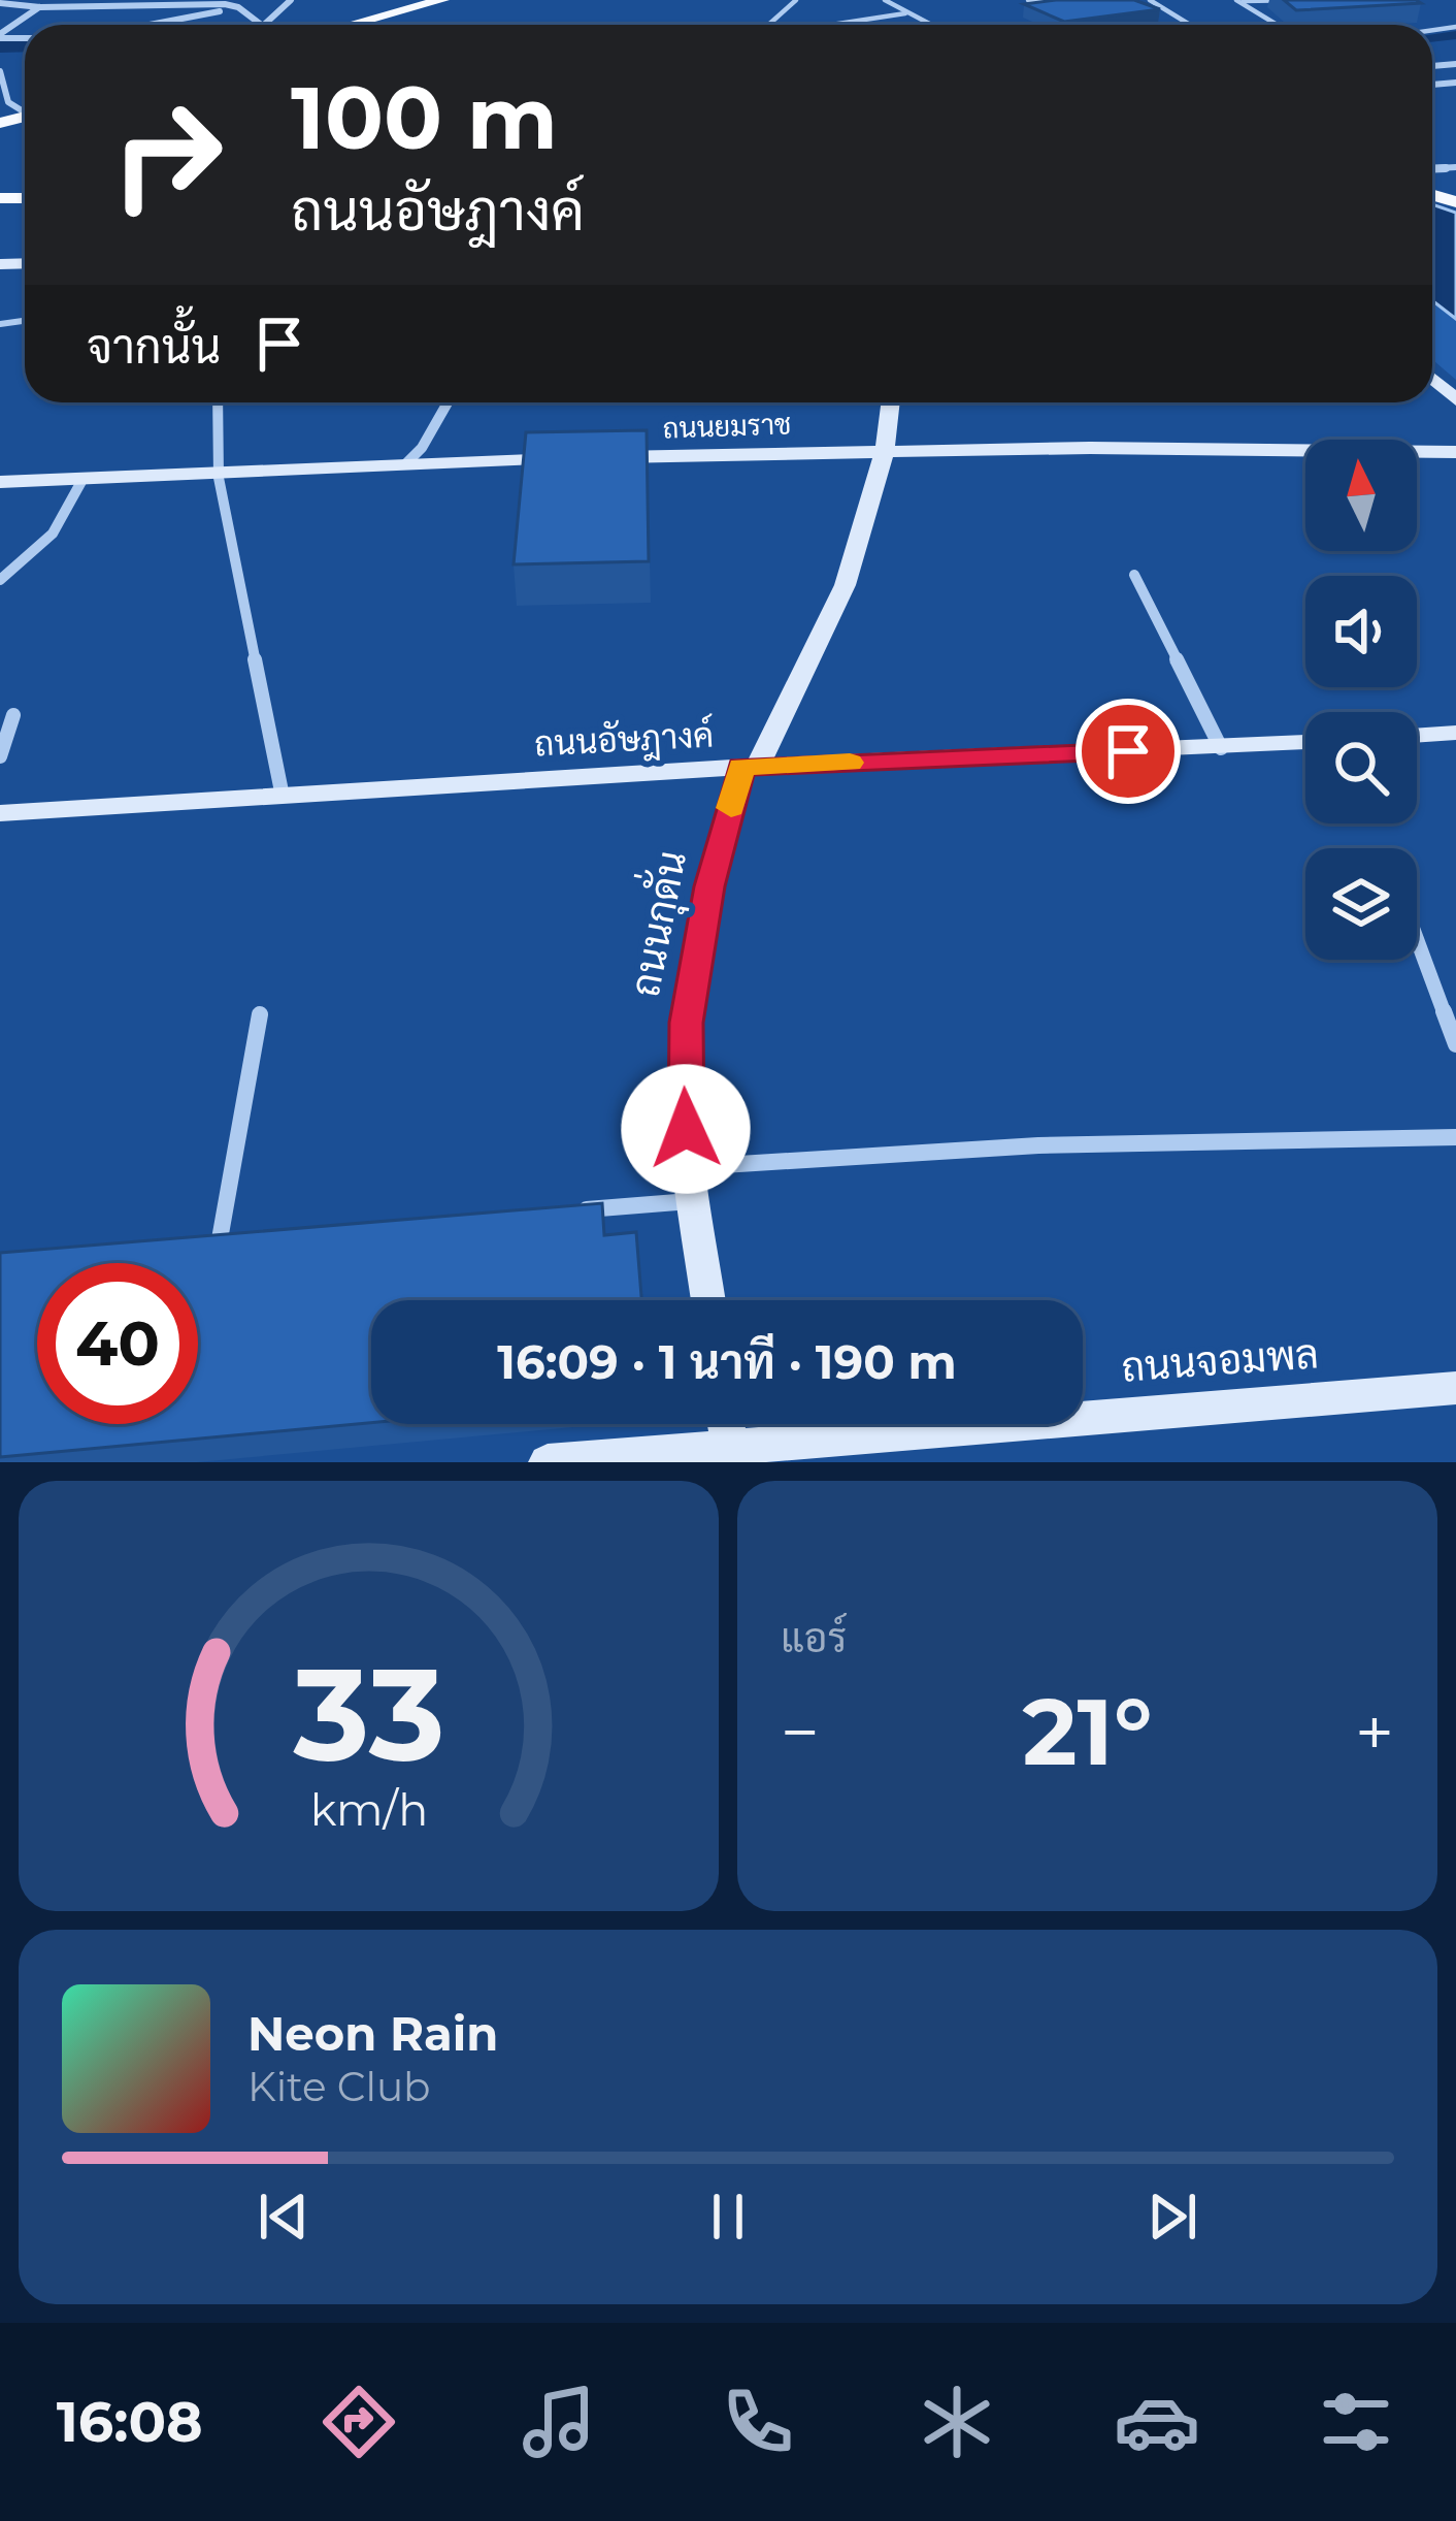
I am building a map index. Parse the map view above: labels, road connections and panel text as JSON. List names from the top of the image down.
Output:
{
  "streets": {
    "street": [
      "ถนนยมราช",
      "ถนนอัษฎางค์",
      "ถนนกุดั่น",
      "ถนนจอมพล"
    ]
  },
  "crossings": [
    ["ถนนยมราช", "ถนนกุดั่น"],
    ["ถนนอัษฎางค์", "ถนนกุดั่น"]
  ],
  "north": "top",
  "page": {
    "turn": ["100 m", "ถนนอัษฎางค์"],
    "then": "จากนั้น",
    "limit": "40",
    "trip": "16:09 · 1 นาที · 190 m",
    "tile": "แอร์",
    "heat": ["−", "21°", "+"],
    "song": ["Neon Rain", "Kite Club"],
    "tabs": "16:08",
    "gauge": ["33", "km/h"]
  }
}
